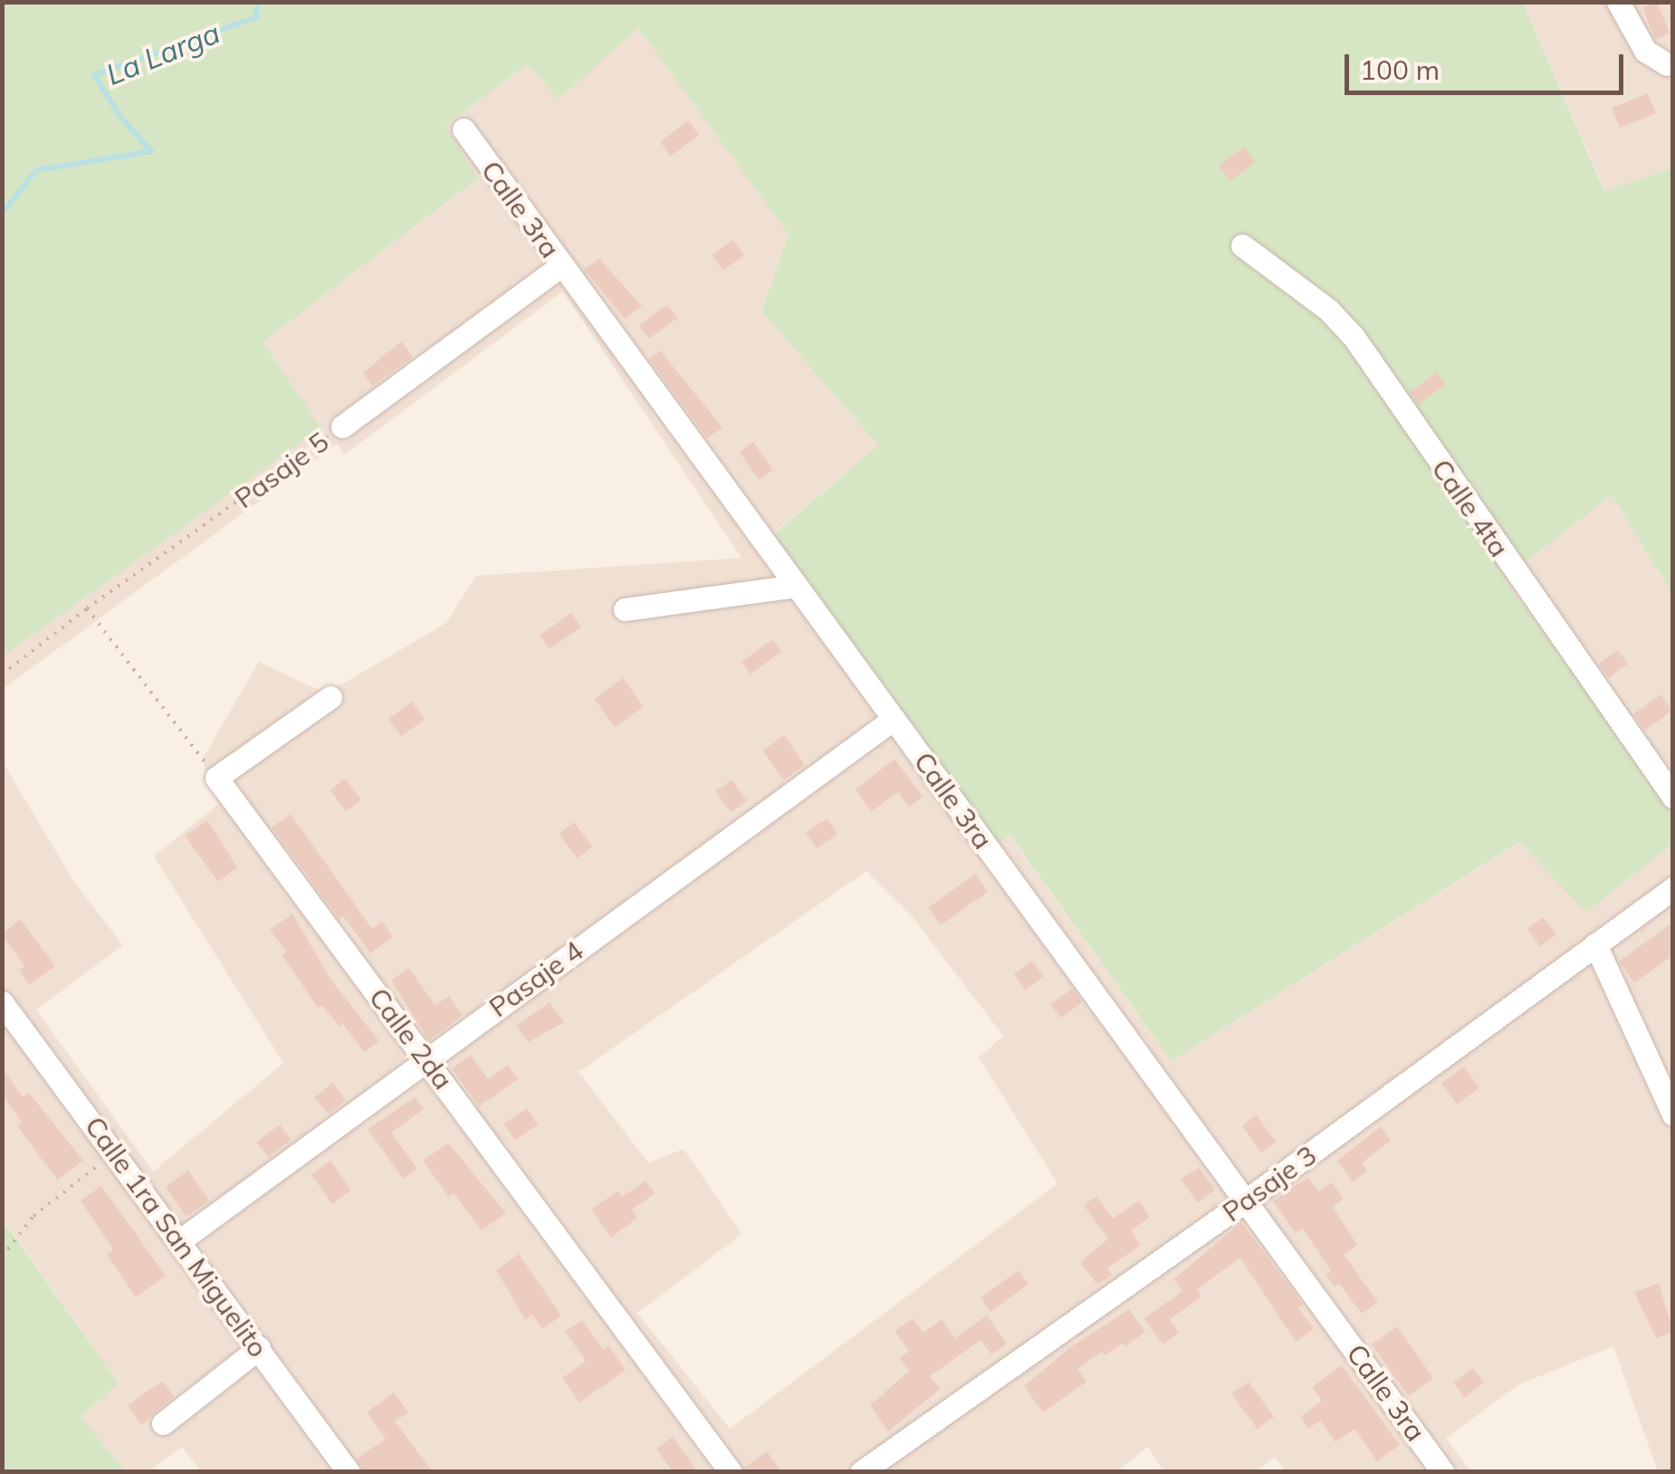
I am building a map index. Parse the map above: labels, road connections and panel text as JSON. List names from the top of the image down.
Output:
{
  "streets": {
    "street": [
      "Calle 3ra",
      "Pasaje 5",
      "Calle 4ta",
      "Pasaje 4",
      "Calle 2da",
      "Pasaje 3",
      "Calle 1ra San Miguelito"
    ]
  },
  "crossings": [
    ["Calle 3ra", "Pasaje 5"],
    ["Calle 3ra", "Pasaje 4"],
    ["Calle 3ra", "Pasaje 3"],
    ["Pasaje 4", "Calle 2da"],
    ["Pasaje 4", "Calle 1ra San Miguelito"]
  ],
  "water": ["La Larga"],
  "scale_bar": "100 m"
}
